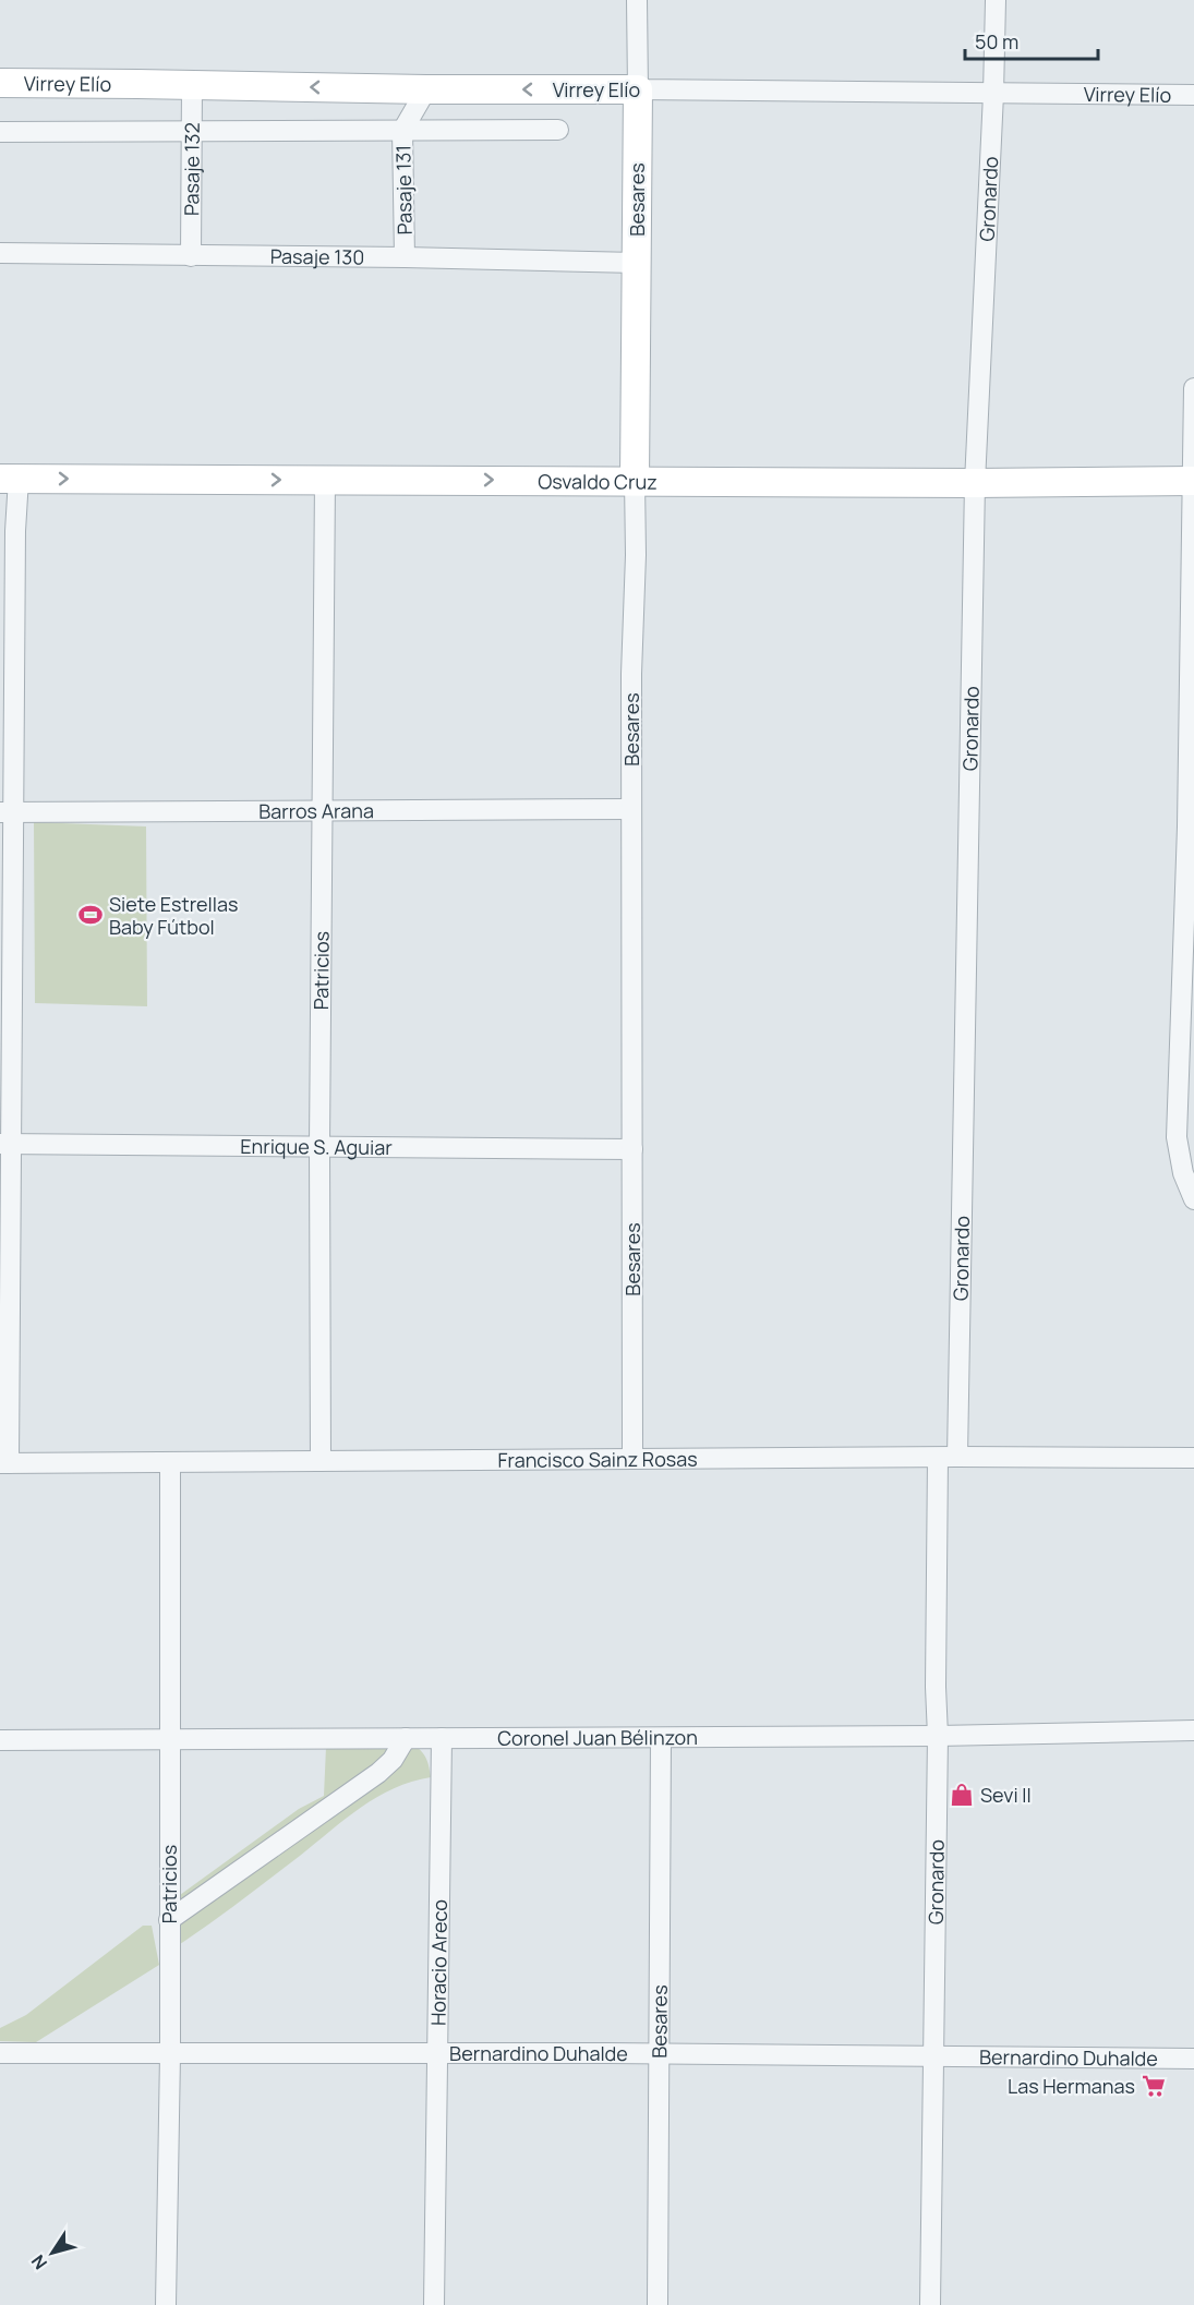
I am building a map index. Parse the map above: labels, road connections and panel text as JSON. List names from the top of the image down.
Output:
{
  "streets": {
    "street": [
      "Virrey Elío",
      "Pasaje 132",
      "Pasaje 131",
      "Gronardo",
      "Besares",
      "Pasaje 130",
      "Osvaldo Cruz",
      "Barros Arana",
      "Patricios",
      "Enrique S. Aguiar",
      "Francisco Sainz Rosas",
      "Coronel Juan Bélinzon",
      "Horacio Areco",
      "Bernardino Duhalde"
    ]
  },
  "crossings": [
    ["Virrey Elío", "Pasaje 132"],
    ["Virrey Elío", "Pasaje 131"],
    ["Virrey Elío", "Gronardo"],
    ["Virrey Elío", "Besares"],
    ["Pasaje 132", "Pasaje 130"],
    ["Pasaje 131", "Pasaje 130"],
    ["Gronardo", "Osvaldo Cruz"],
    ["Gronardo", "Francisco Sainz Rosas"],
    ["Gronardo", "Coronel Juan Bélinzon"],
    ["Gronardo", "Bernardino Duhalde"],
    ["Besares", "Pasaje 130"],
    ["Besares", "Osvaldo Cruz"],
    ["Besares", "Barros Arana"],
    ["Besares", "Enrique S. Aguiar"],
    ["Besares", "Francisco Sainz Rosas"],
    ["Besares", "Coronel Juan Bélinzon"],
    ["Besares", "Bernardino Duhalde"],
    ["Osvaldo Cruz", "Patricios"],
    ["Barros Arana", "Patricios"],
    ["Patricios", "Enrique S. Aguiar"],
    ["Patricios", "Francisco Sainz Rosas"],
    ["Patricios", "Coronel Juan Bélinzon"],
    ["Patricios", "Bernardino Duhalde"],
    ["Coronel Juan Bélinzon", "Horacio Areco"],
    ["Horacio Areco", "Bernardino Duhalde"]
  ],
  "one_way": ["Osvaldo Cruz"],
  "places": {
    "sports": ["Siete Estrellas Baby Fútbol"],
    "shop": ["Sevi II"],
    "supermarket": ["Las Hermanas"]
  },
  "scale_bar": "50 m",
  "north": "bottom left"
}
